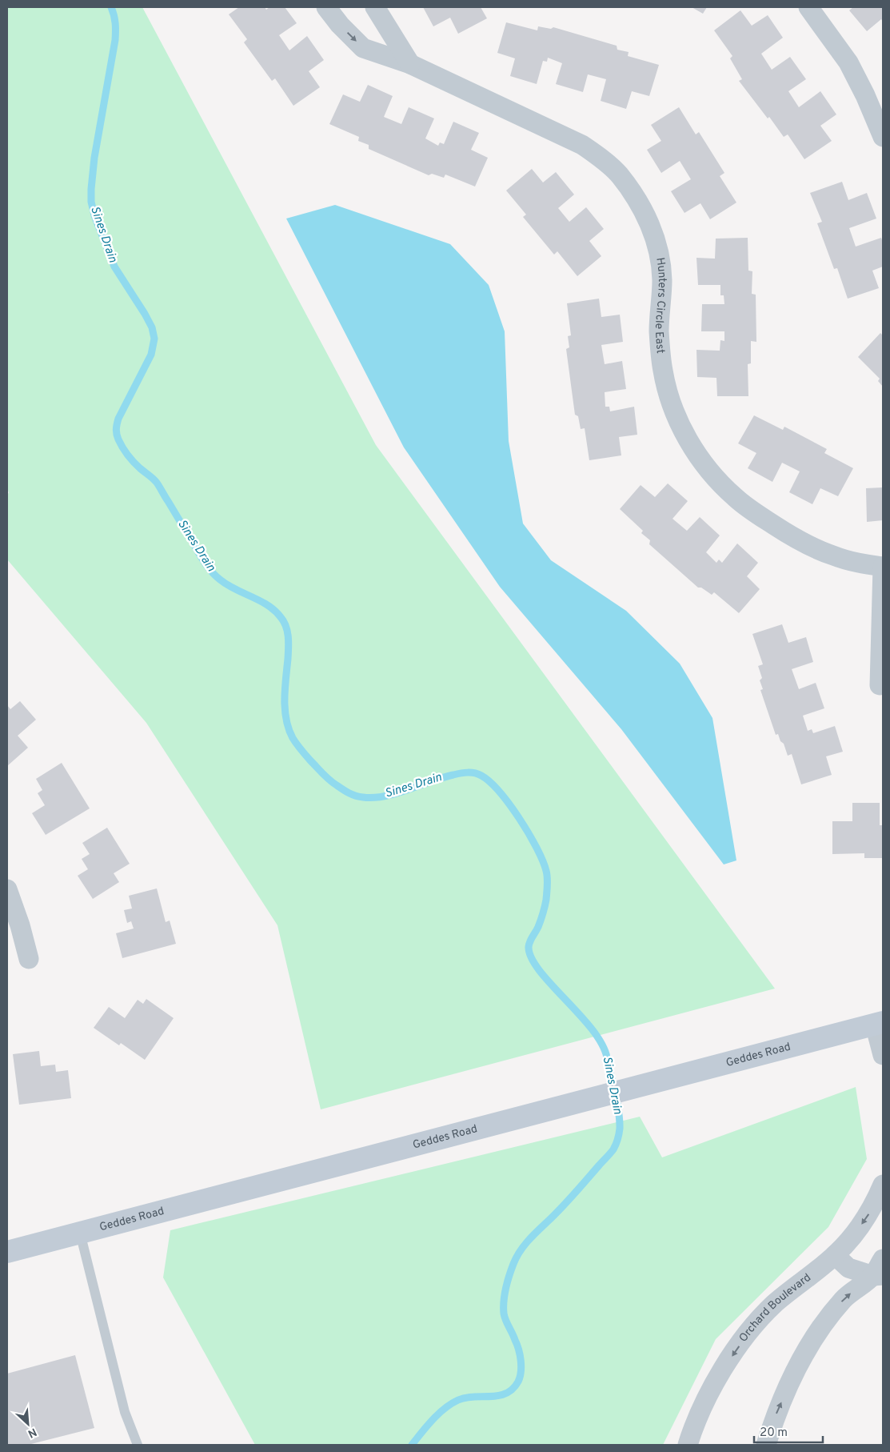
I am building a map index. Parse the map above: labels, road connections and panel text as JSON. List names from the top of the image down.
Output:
{
  "streets": {
    "main road": ["Geddes Road"],
    "street": ["Hunters Circle East", "Orchard Boulevard"]
  },
  "water": ["Sines Drain"],
  "scale_bar": "20 m",
  "north": "bottom right"
}
